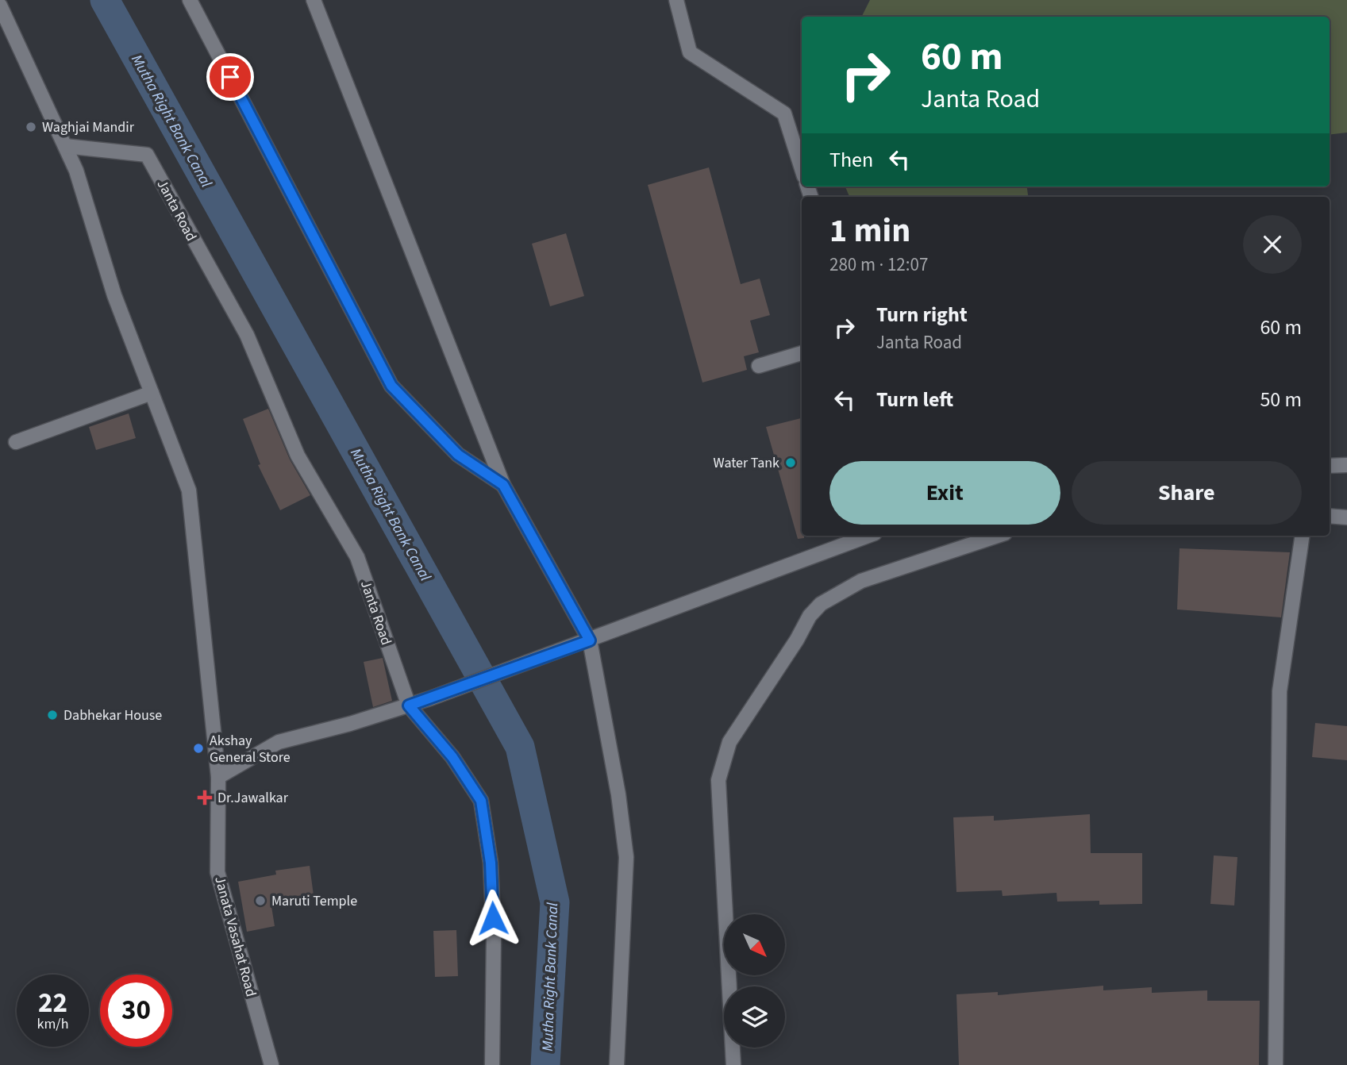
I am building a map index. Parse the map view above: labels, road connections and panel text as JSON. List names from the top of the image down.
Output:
{
  "streets": {
    "street": ["Janta Road", "Janata Vasahat Road"]
  },
  "crossings": [
    ["Janta Road", "Janata Vasahat Road"]
  ],
  "water": ["Mutha Right Bank Canal"],
  "places": {
    "other": [
      "Waghjai Mandir",
      "Water Tank",
      "Dabhekar House",
      "Akshay General Store",
      "Maruti Temple"
    ],
    "health": ["Dr.Jawalkar"]
  },
  "north": "bottom right",
  "page": {
    "turn": ["60 m", "Janta Road"],
    "then": "Then",
    "heading": ["1 min", "280 m · 12:07"],
    "list": [
      {
        "name": "Turn right",
        "note": "Janta Road",
        "value": "60 m"
      },
      {
        "name": "Turn left",
        "value": "50 m"
      }
    ],
    "buttons": ["Exit", "Share"],
    "speed": "22 km/h",
    "limit": "30"
  }
}
